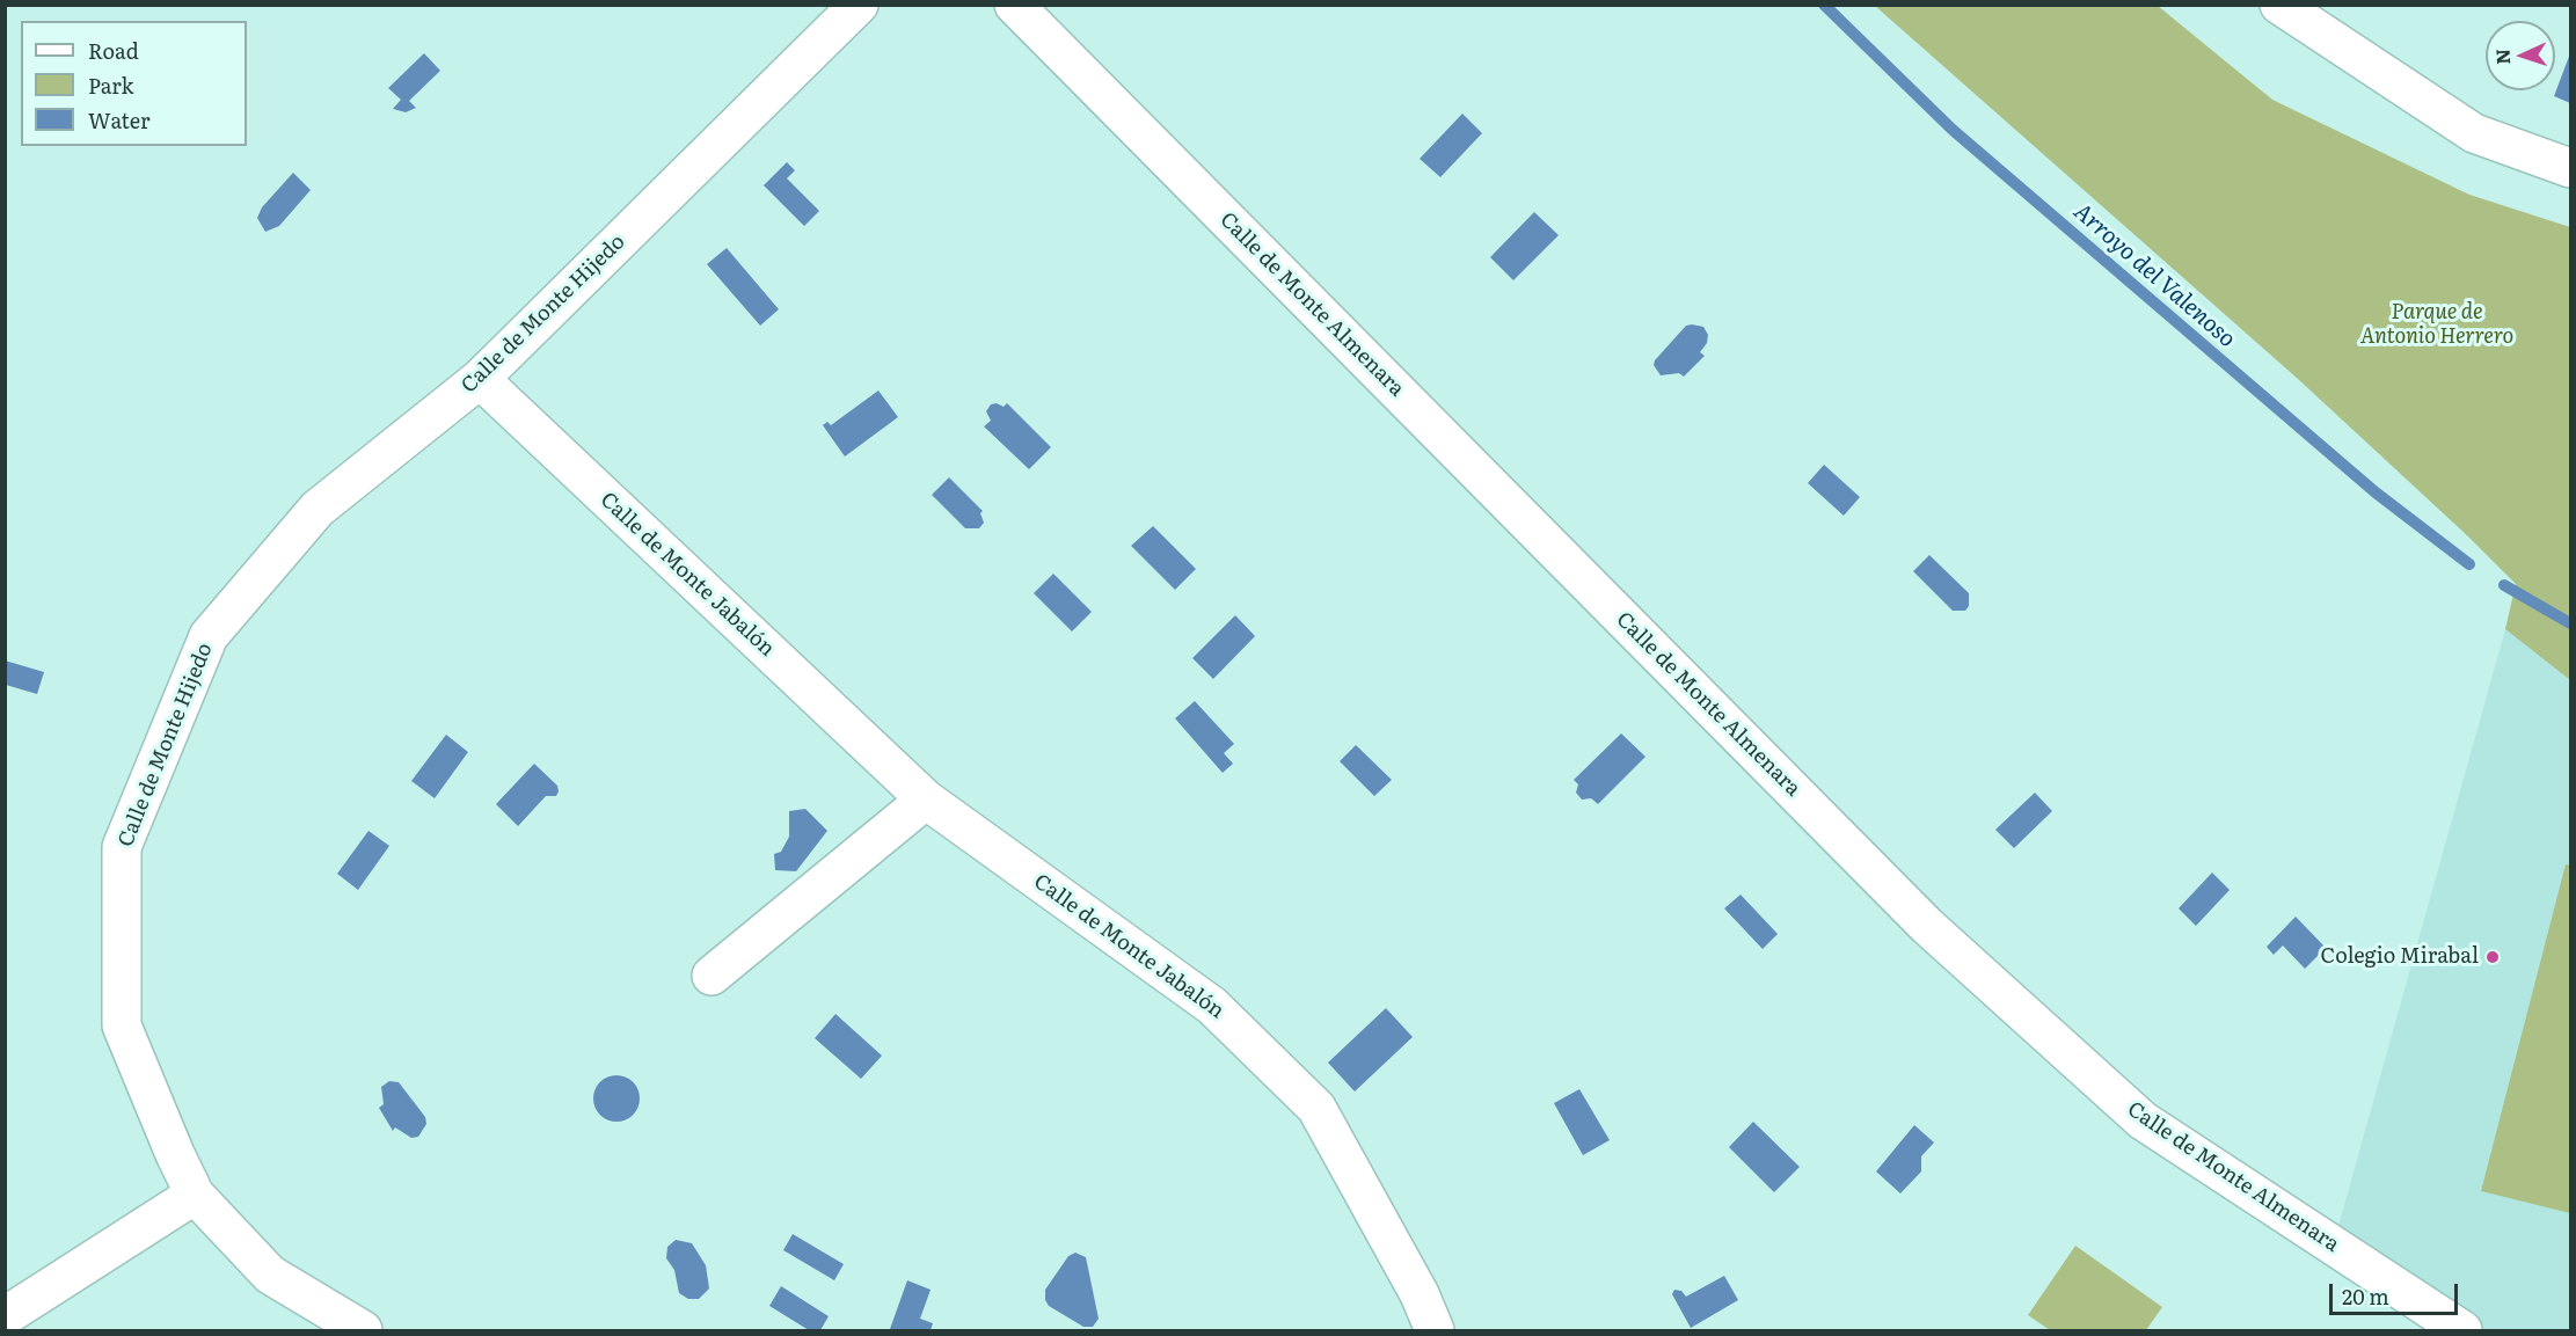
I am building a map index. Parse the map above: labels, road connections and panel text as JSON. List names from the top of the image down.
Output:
{
  "streets": {
    "street": ["Calle de Monte Almenara", "Calle de Monte Hijedo", "Calle de Monte Jabalón"]
  },
  "crossings": [
    ["Calle de Monte Hijedo", "Calle de Monte Jabalón"]
  ],
  "water": ["Arroyo del Valenoso"],
  "parks": ["Parque de Antonio Herrero"],
  "places": ["Colegio Mirabal"],
  "legend": ["Road", "Park", "Water"],
  "scale_bar": "20 m",
  "north": "left"
}
